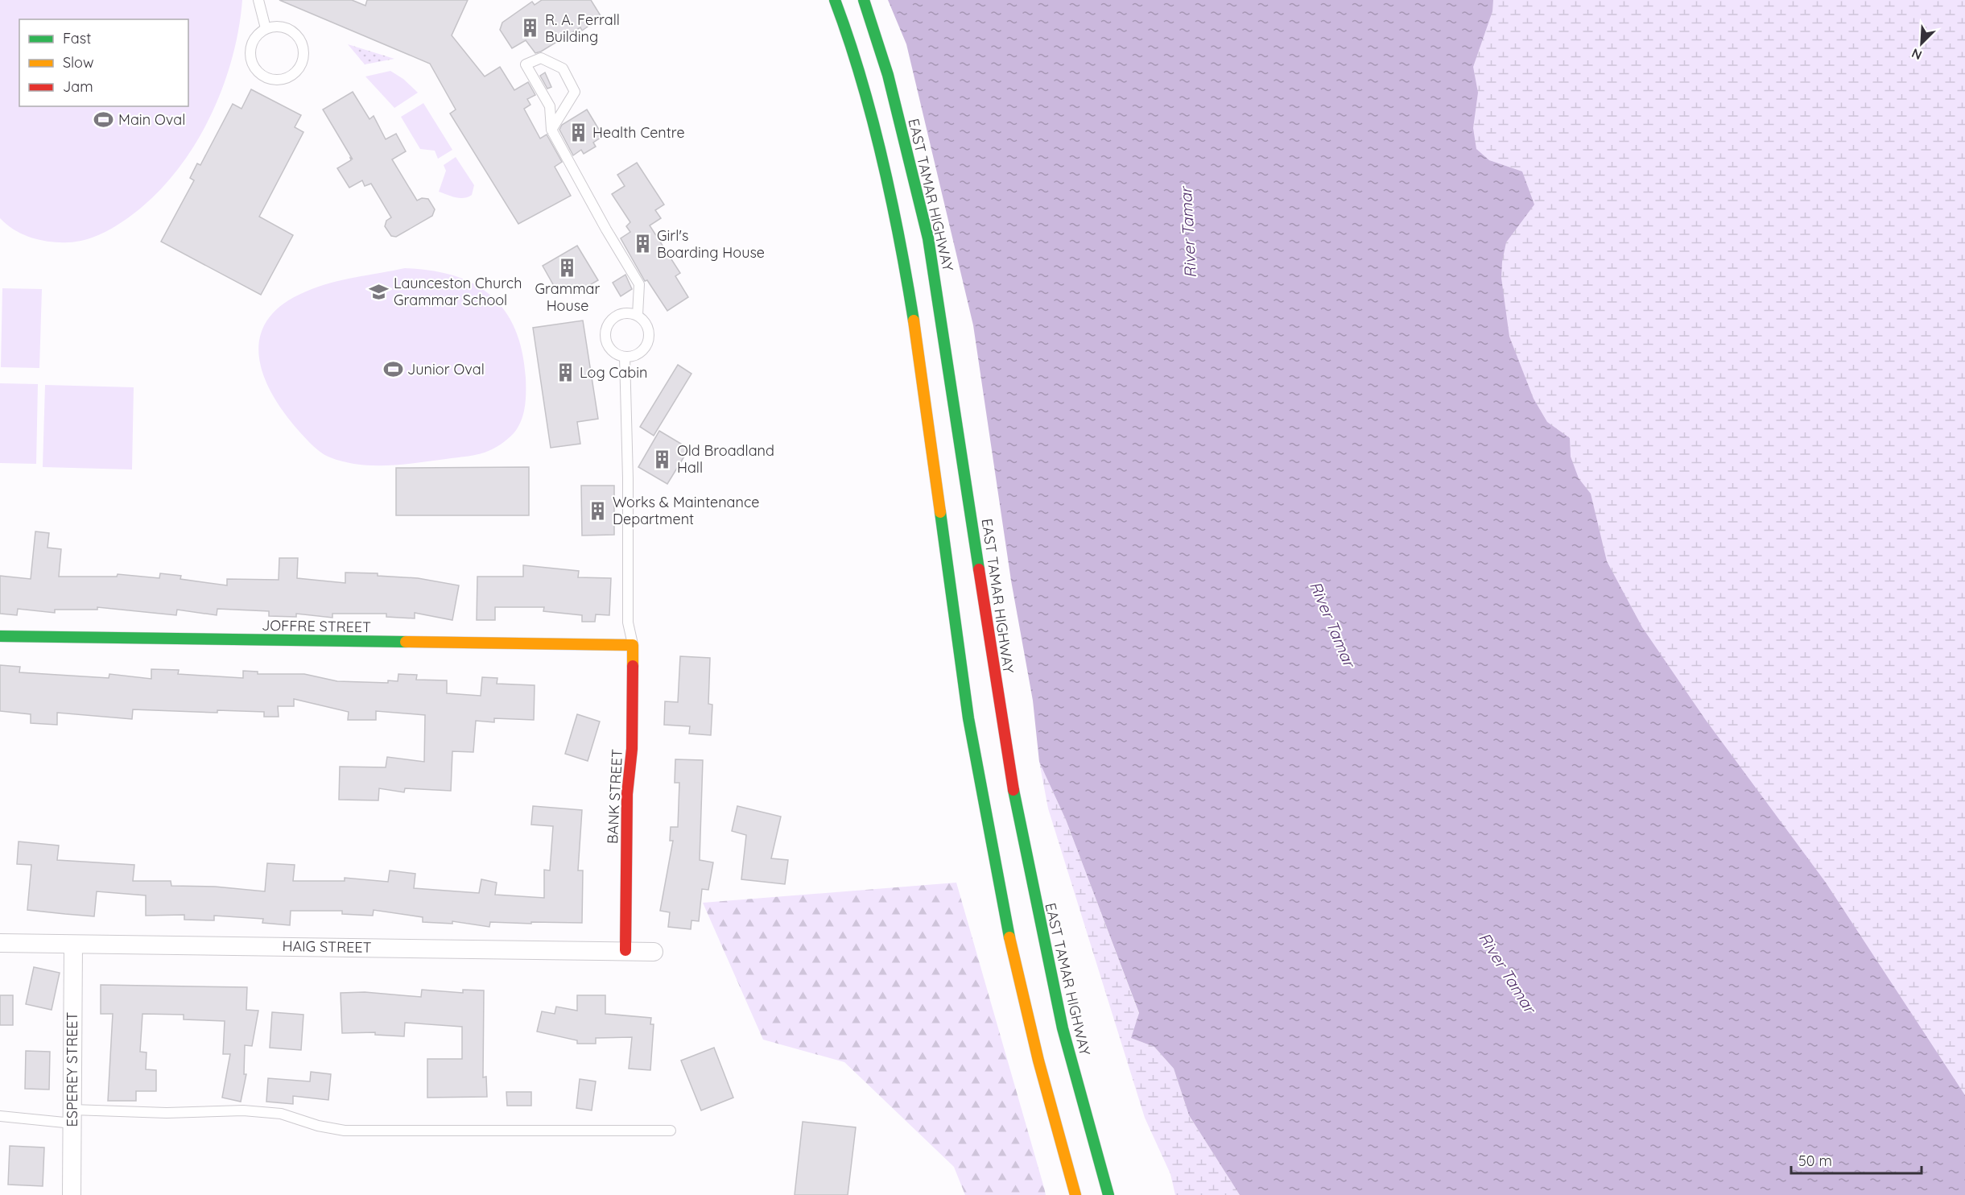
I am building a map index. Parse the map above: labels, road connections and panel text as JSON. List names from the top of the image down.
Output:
{
  "streets": {
    "main road": ["EAST TAMAR HIGHWAY", "JOFFRE STREET", "BANK STREET"],
    "street": ["HAIG STREET", "ESPEREY STREET"]
  },
  "crossings": [
    ["JOFFRE STREET", "BANK STREET"],
    ["BANK STREET", "HAIG STREET"],
    ["HAIG STREET", "ESPEREY STREET"]
  ],
  "water": ["River Tamar"],
  "places": {
    "building": [
      "R. A. Ferrall Building",
      "Health Centre",
      "Girl's Boarding House",
      "Grammar House",
      "Log Cabin",
      "Old Broadland Hall",
      "Works & Maintenance Department"
    ],
    "sports": ["Main Oval", "Junior Oval"],
    "school or university": ["Launceston Church Grammar School"]
  },
  "legend": ["Fast", "Slow", "Jam"],
  "scale_bar": "50 m",
  "north": "bottom left"
}
